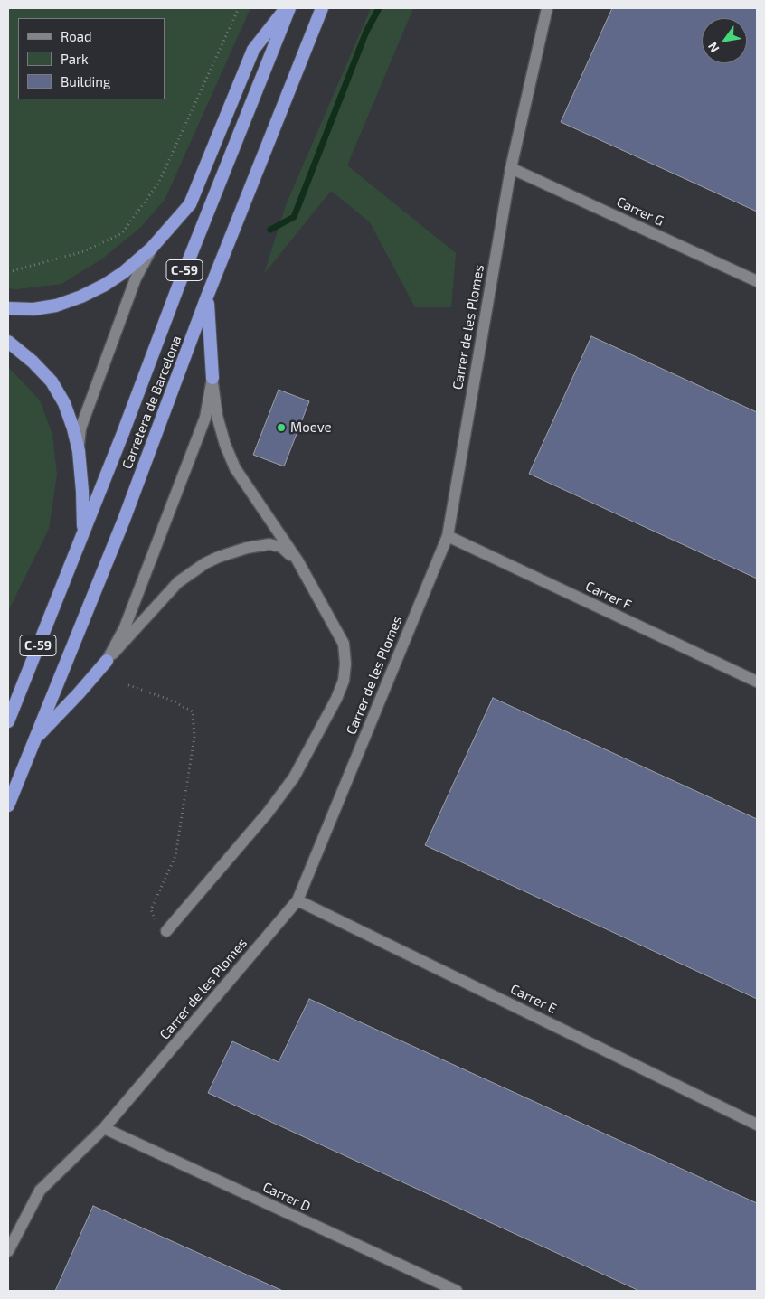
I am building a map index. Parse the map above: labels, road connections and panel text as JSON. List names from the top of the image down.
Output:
{
  "streets": {
    "highway": ["C-59", "Carretera de Barcelona"],
    "street": [
      "Carrer G",
      "Carrer de les Plomes",
      "Carrer F",
      "Carrer E",
      "Carrer D"
    ]
  },
  "crossings": [
    ["Carrer G", "Carrer de les Plomes"],
    ["Carrer de les Plomes", "Carrer F"],
    ["Carrer de les Plomes", "Carrer E"],
    ["Carrer de les Plomes", "Carrer D"]
  ],
  "places": ["Moeve"],
  "legend": ["Road", "Park", "Building"],
  "north": "bottom left"
}
